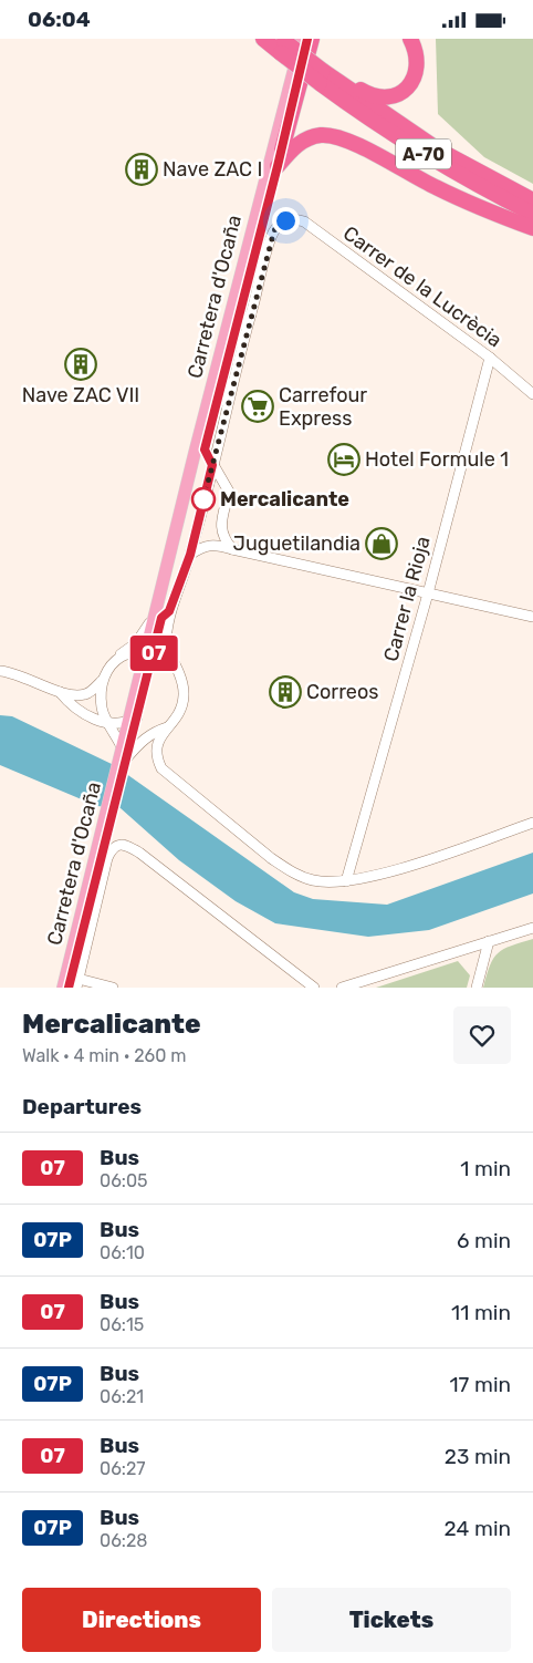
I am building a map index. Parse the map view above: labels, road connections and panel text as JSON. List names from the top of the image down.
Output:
{
  "streets": {
    "highway": ["A-70"],
    "main road": ["Carretera d'Ocaña"],
    "street": ["Carrer de la Lucrècia", "Carrer la Rioja"]
  },
  "crossings": [
    ["Carrer de la Lucrècia", "Carretera d'Ocaña"],
    ["Carrer de la Lucrècia", "Carrer la Rioja"],
    ["Carretera d'Ocaña", "Carrer la Rioja"]
  ],
  "places": {
    "building": ["Nave ZAC I", "Nave ZAC VII", "Correos"],
    "supermarket": ["Carrefour Express"],
    "hotel": ["Hotel Formule 1"],
    "other": ["Mercalicante"],
    "shop": ["Juguetilandia"]
  },
  "lines": ["bus line 07"],
  "page": {
    "status": "06:04",
    "on_map": "07",
    "heading": [
      ["Mercalicante", "Walk · 4 min · 260 m"],
      "Departures"
    ],
    "list": [
      {
        "mark": "07",
        "name": "Bus",
        "note": "06:05",
        "value": "1 min"
      },
      {
        "mark": "07P",
        "name": "Bus",
        "note": "06:10",
        "value": "6 min"
      },
      {
        "mark": "07",
        "name": "Bus",
        "note": "06:15",
        "value": "11 min"
      },
      {
        "mark": "07P",
        "name": "Bus",
        "note": "06:21",
        "value": "17 min"
      },
      {
        "mark": "07",
        "name": "Bus",
        "note": "06:27",
        "value": "23 min"
      },
      {
        "mark": "07P",
        "name": "Bus",
        "note": "06:28",
        "value": "24 min"
      }
    ],
    "buttons": ["Directions", "Tickets"]
  }
}
